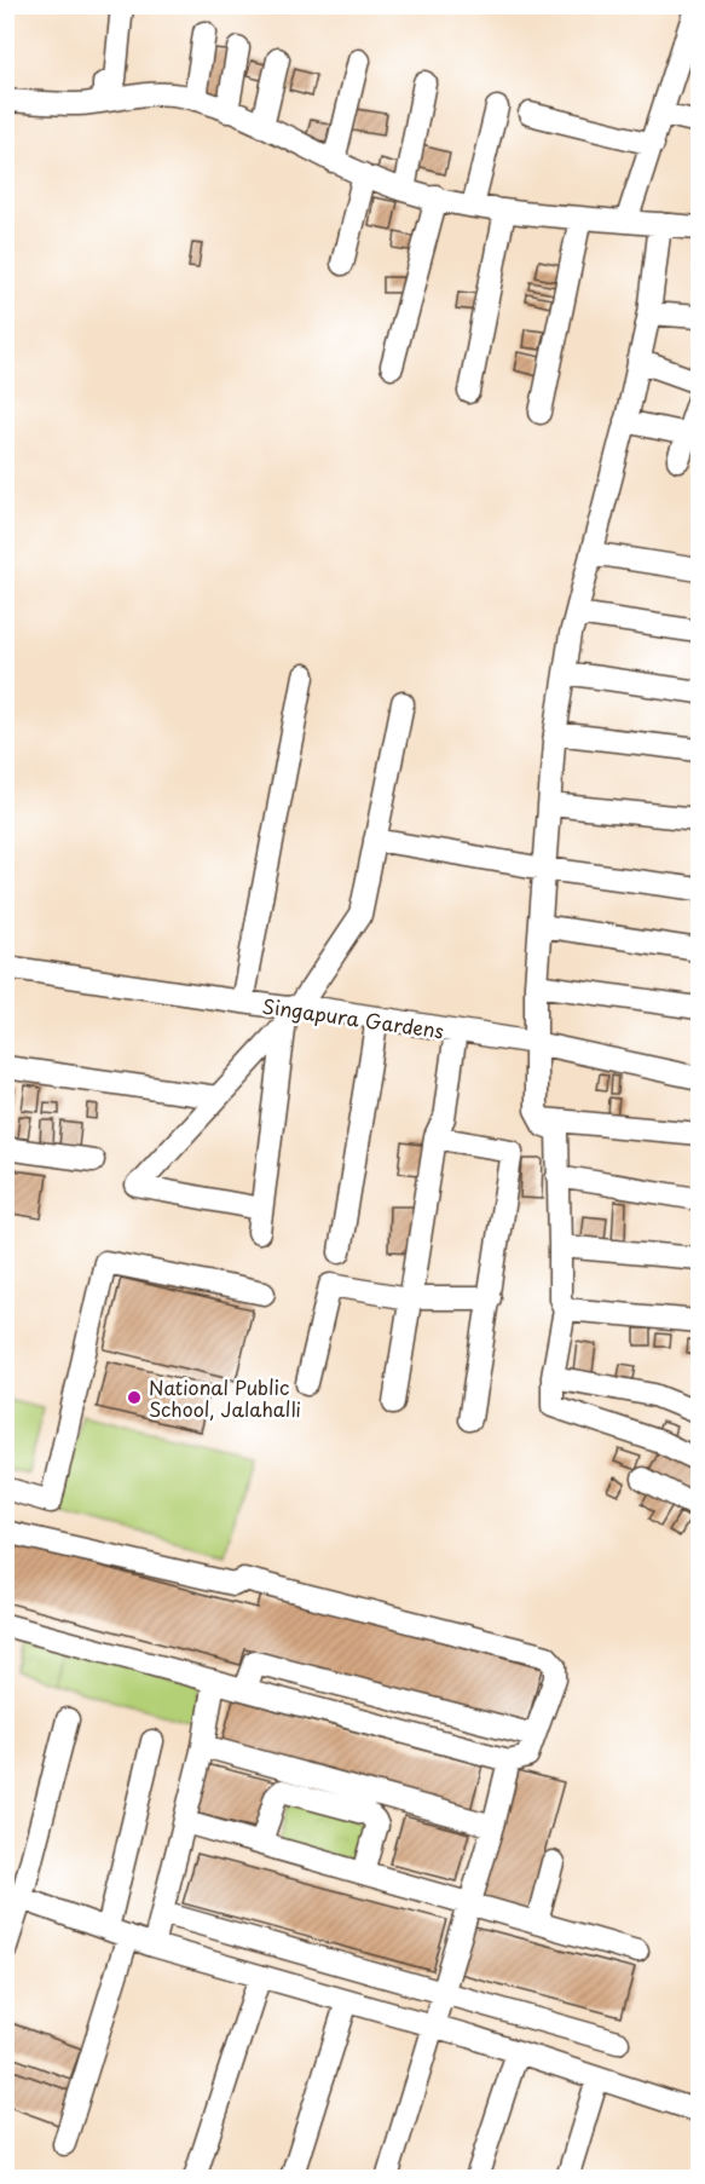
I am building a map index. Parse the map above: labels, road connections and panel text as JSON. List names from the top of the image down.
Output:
{
  "streets": {
    "street": ["Singapura Gardens"]
  },
  "places": ["National Public School, Jalahalli"]
}
